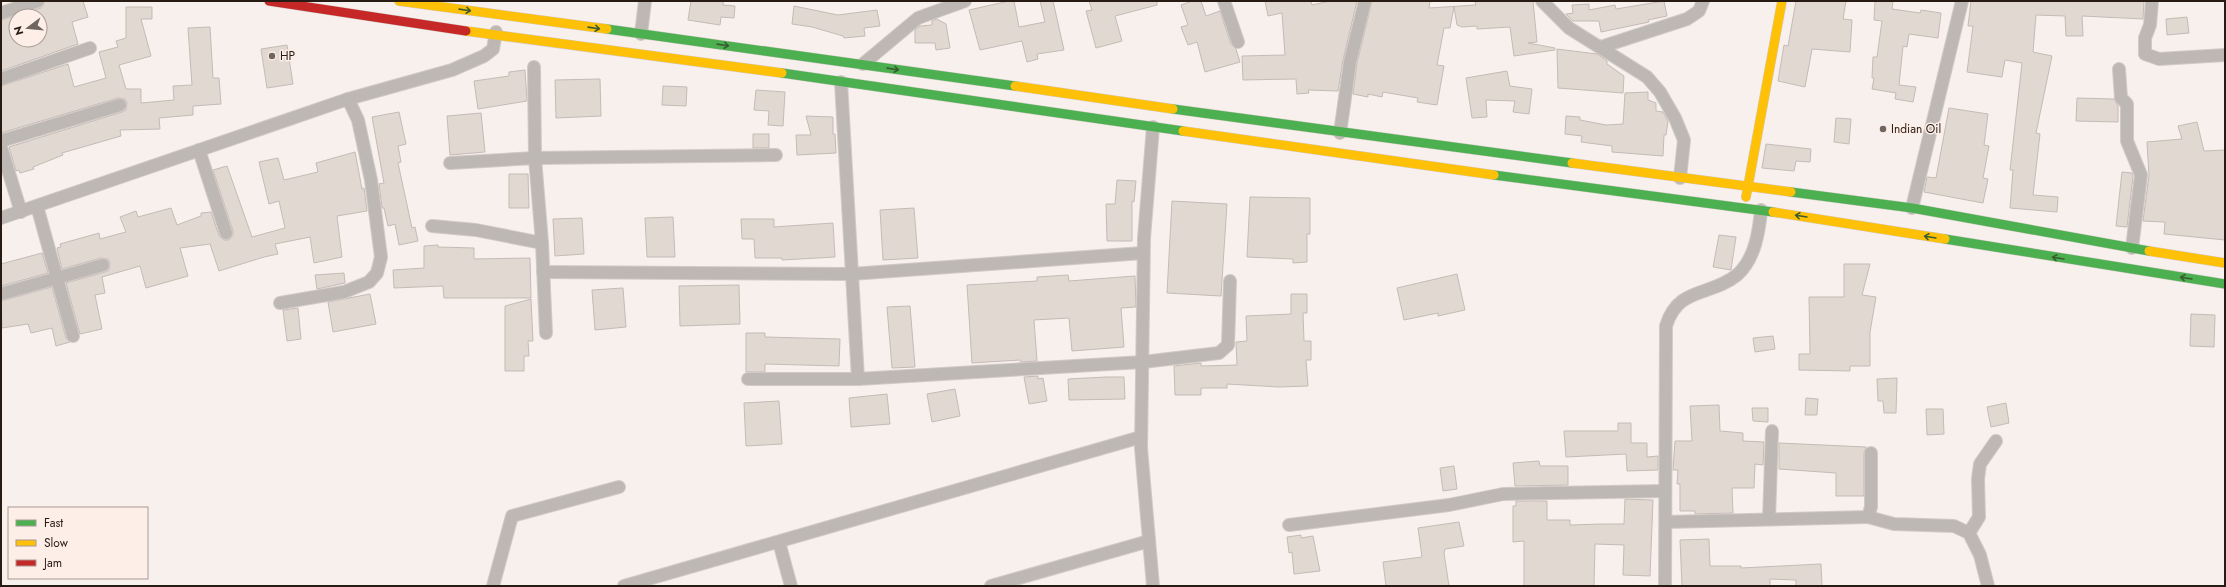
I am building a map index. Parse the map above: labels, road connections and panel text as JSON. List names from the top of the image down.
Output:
{
  "places": ["HP", "Indian Oil"],
  "legend": ["Fast", "Slow", "Jam"],
  "north": "left"
}
